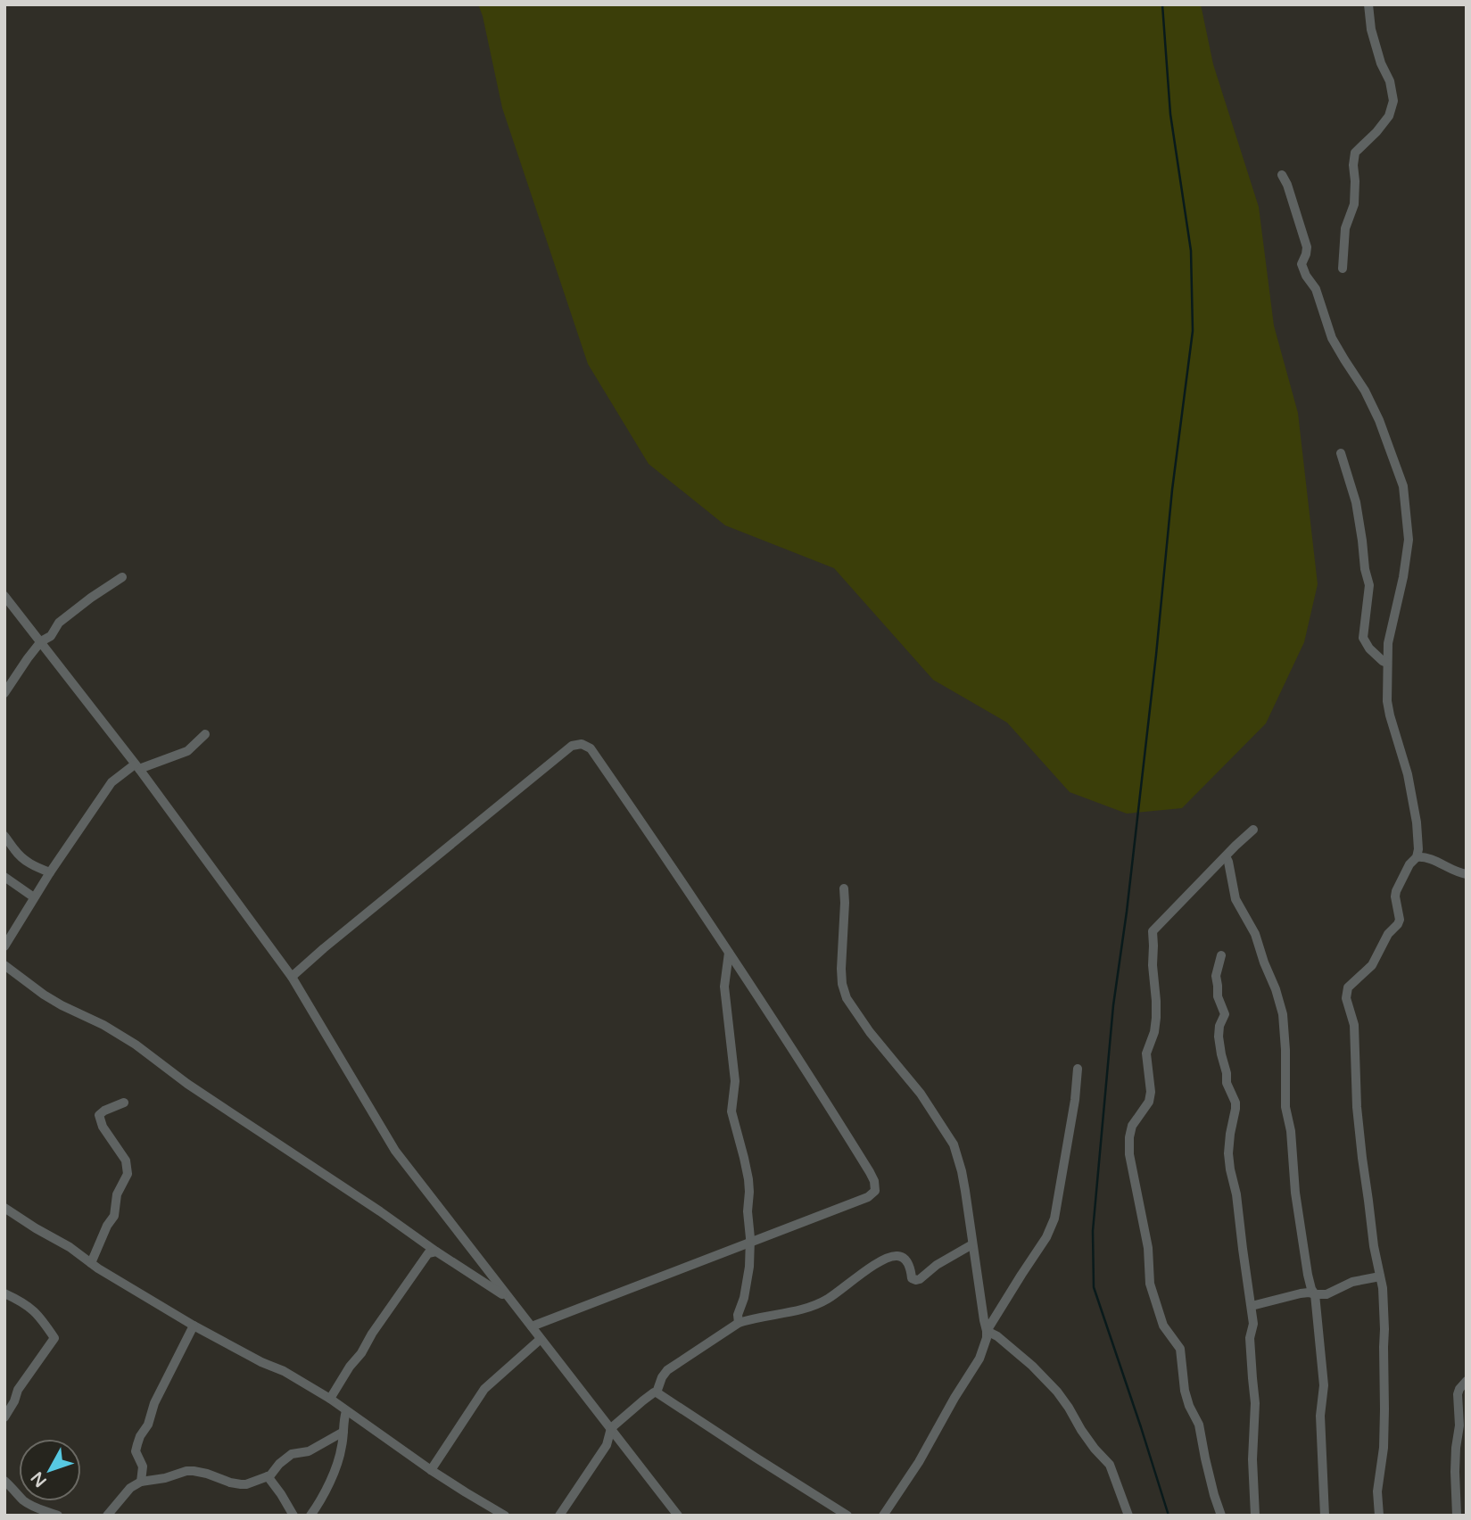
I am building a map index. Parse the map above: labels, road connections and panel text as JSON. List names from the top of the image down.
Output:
{
  "north": "bottom left"
}
